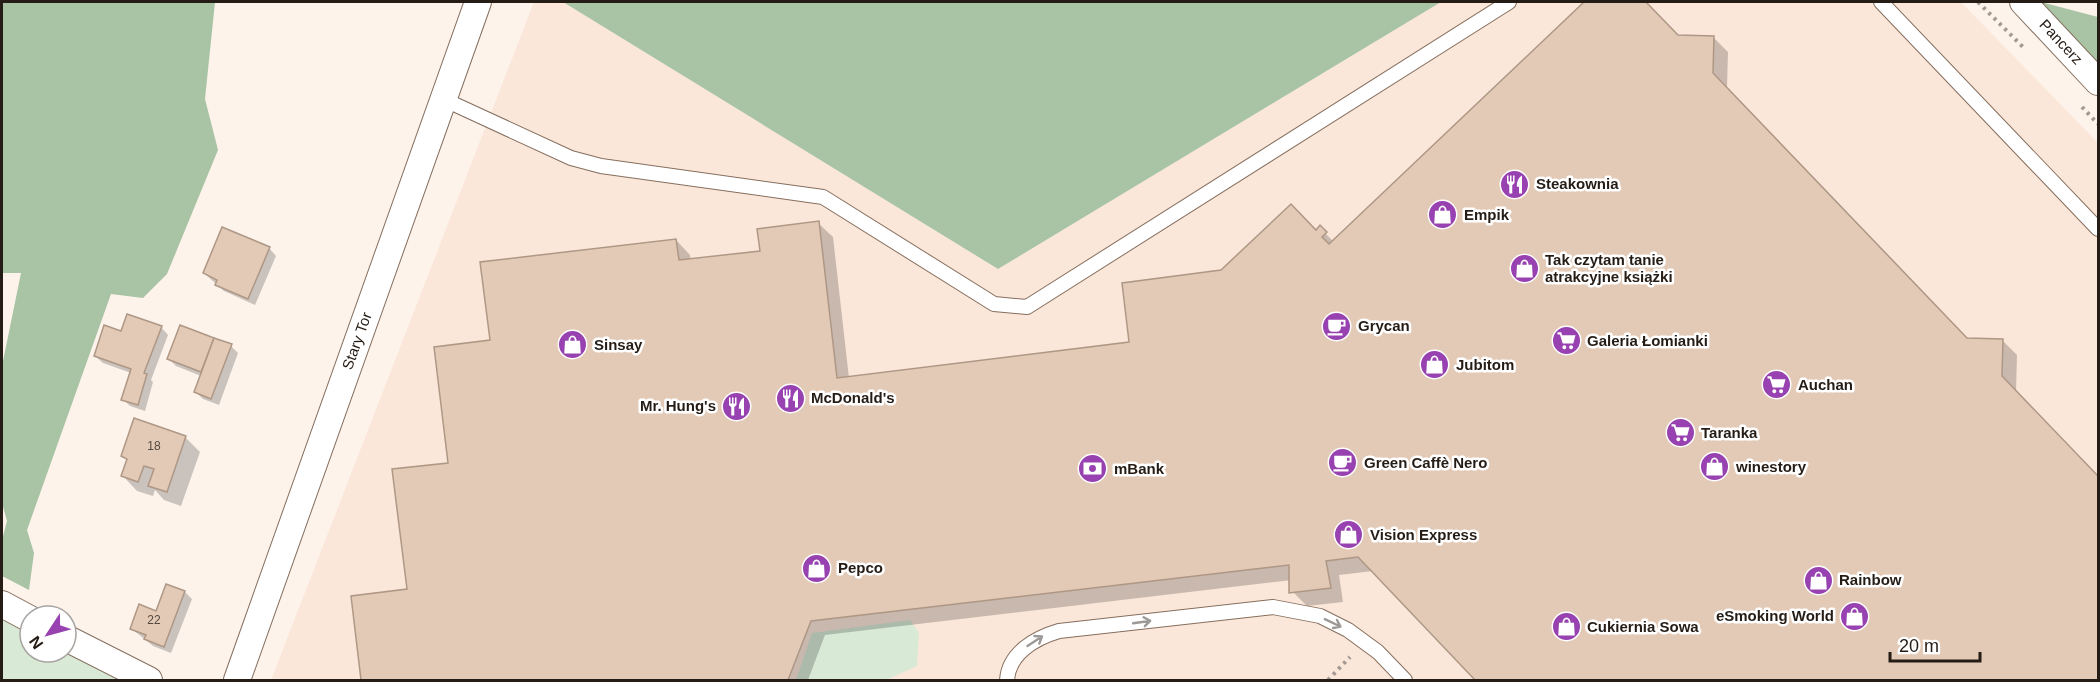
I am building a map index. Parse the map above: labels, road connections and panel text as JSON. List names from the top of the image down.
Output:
{
  "streets": {
    "street": ["Pancerz", "Stary Tor"]
  },
  "places": {
    "restaurant": ["Steakownia", "McDonald's", "Mr. Hung's"],
    "shop": [
      "Empik",
      "Tak czytam tanie atrakcyjne książki",
      "Sinsay",
      "Jubitom",
      "winestory",
      "Vision Express",
      "Pepco",
      "Rainbow",
      "eSmoking World",
      "Cukiernia Sowa"
    ],
    "cafe": ["Grycan", "Green Caffè Nero"],
    "supermarket": ["Galeria Łomianki", "Auchan", "Taranka"],
    "bank": ["mBank"]
  },
  "house_numbers": ["18", "22"],
  "scale_bar": "20 m",
  "north": "bottom left"
}
